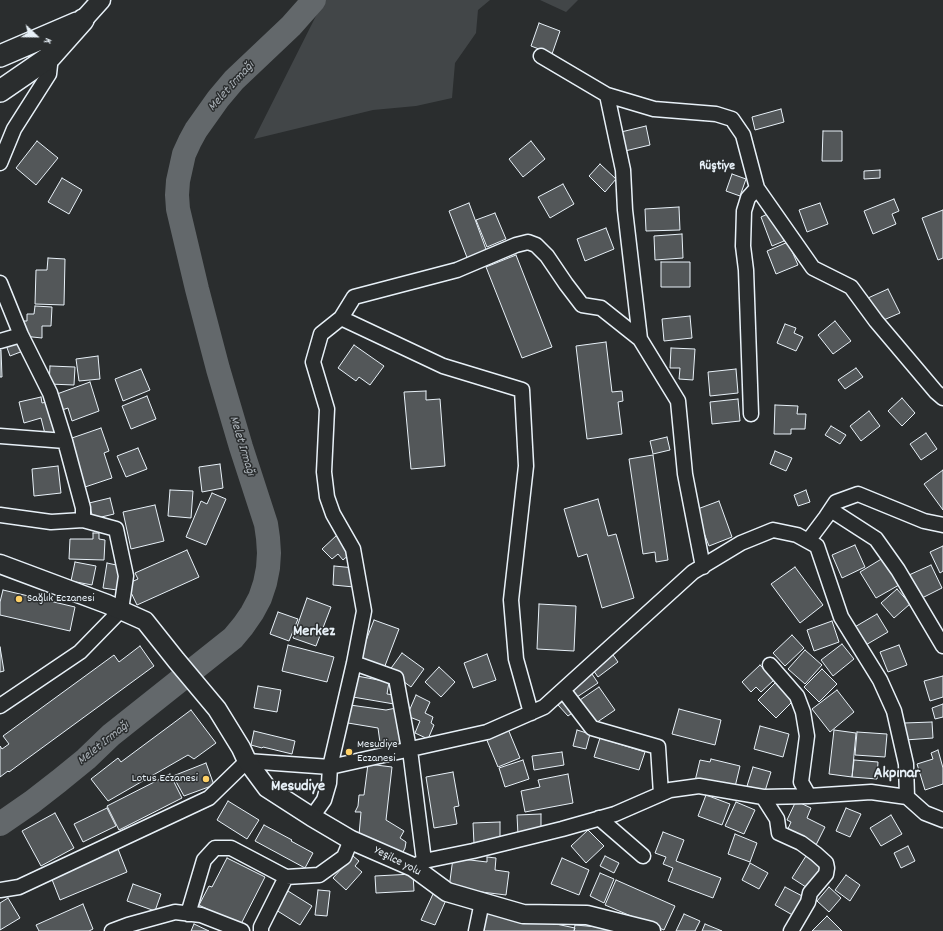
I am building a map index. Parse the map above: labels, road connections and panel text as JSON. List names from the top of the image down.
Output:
{
  "streets": {
    "main road": ["Yeşilce yolu"]
  },
  "districts": [
    "Rüştiye",
    "Merkez",
    "Akpınar",
    "Mesudiye"
  ],
  "water": ["Melet Irmağı"],
  "places": ["Sağlık Eczanesi", "Mesudiye Eczanesi", "Lotus Eczanesi"],
  "north": "right"
}
